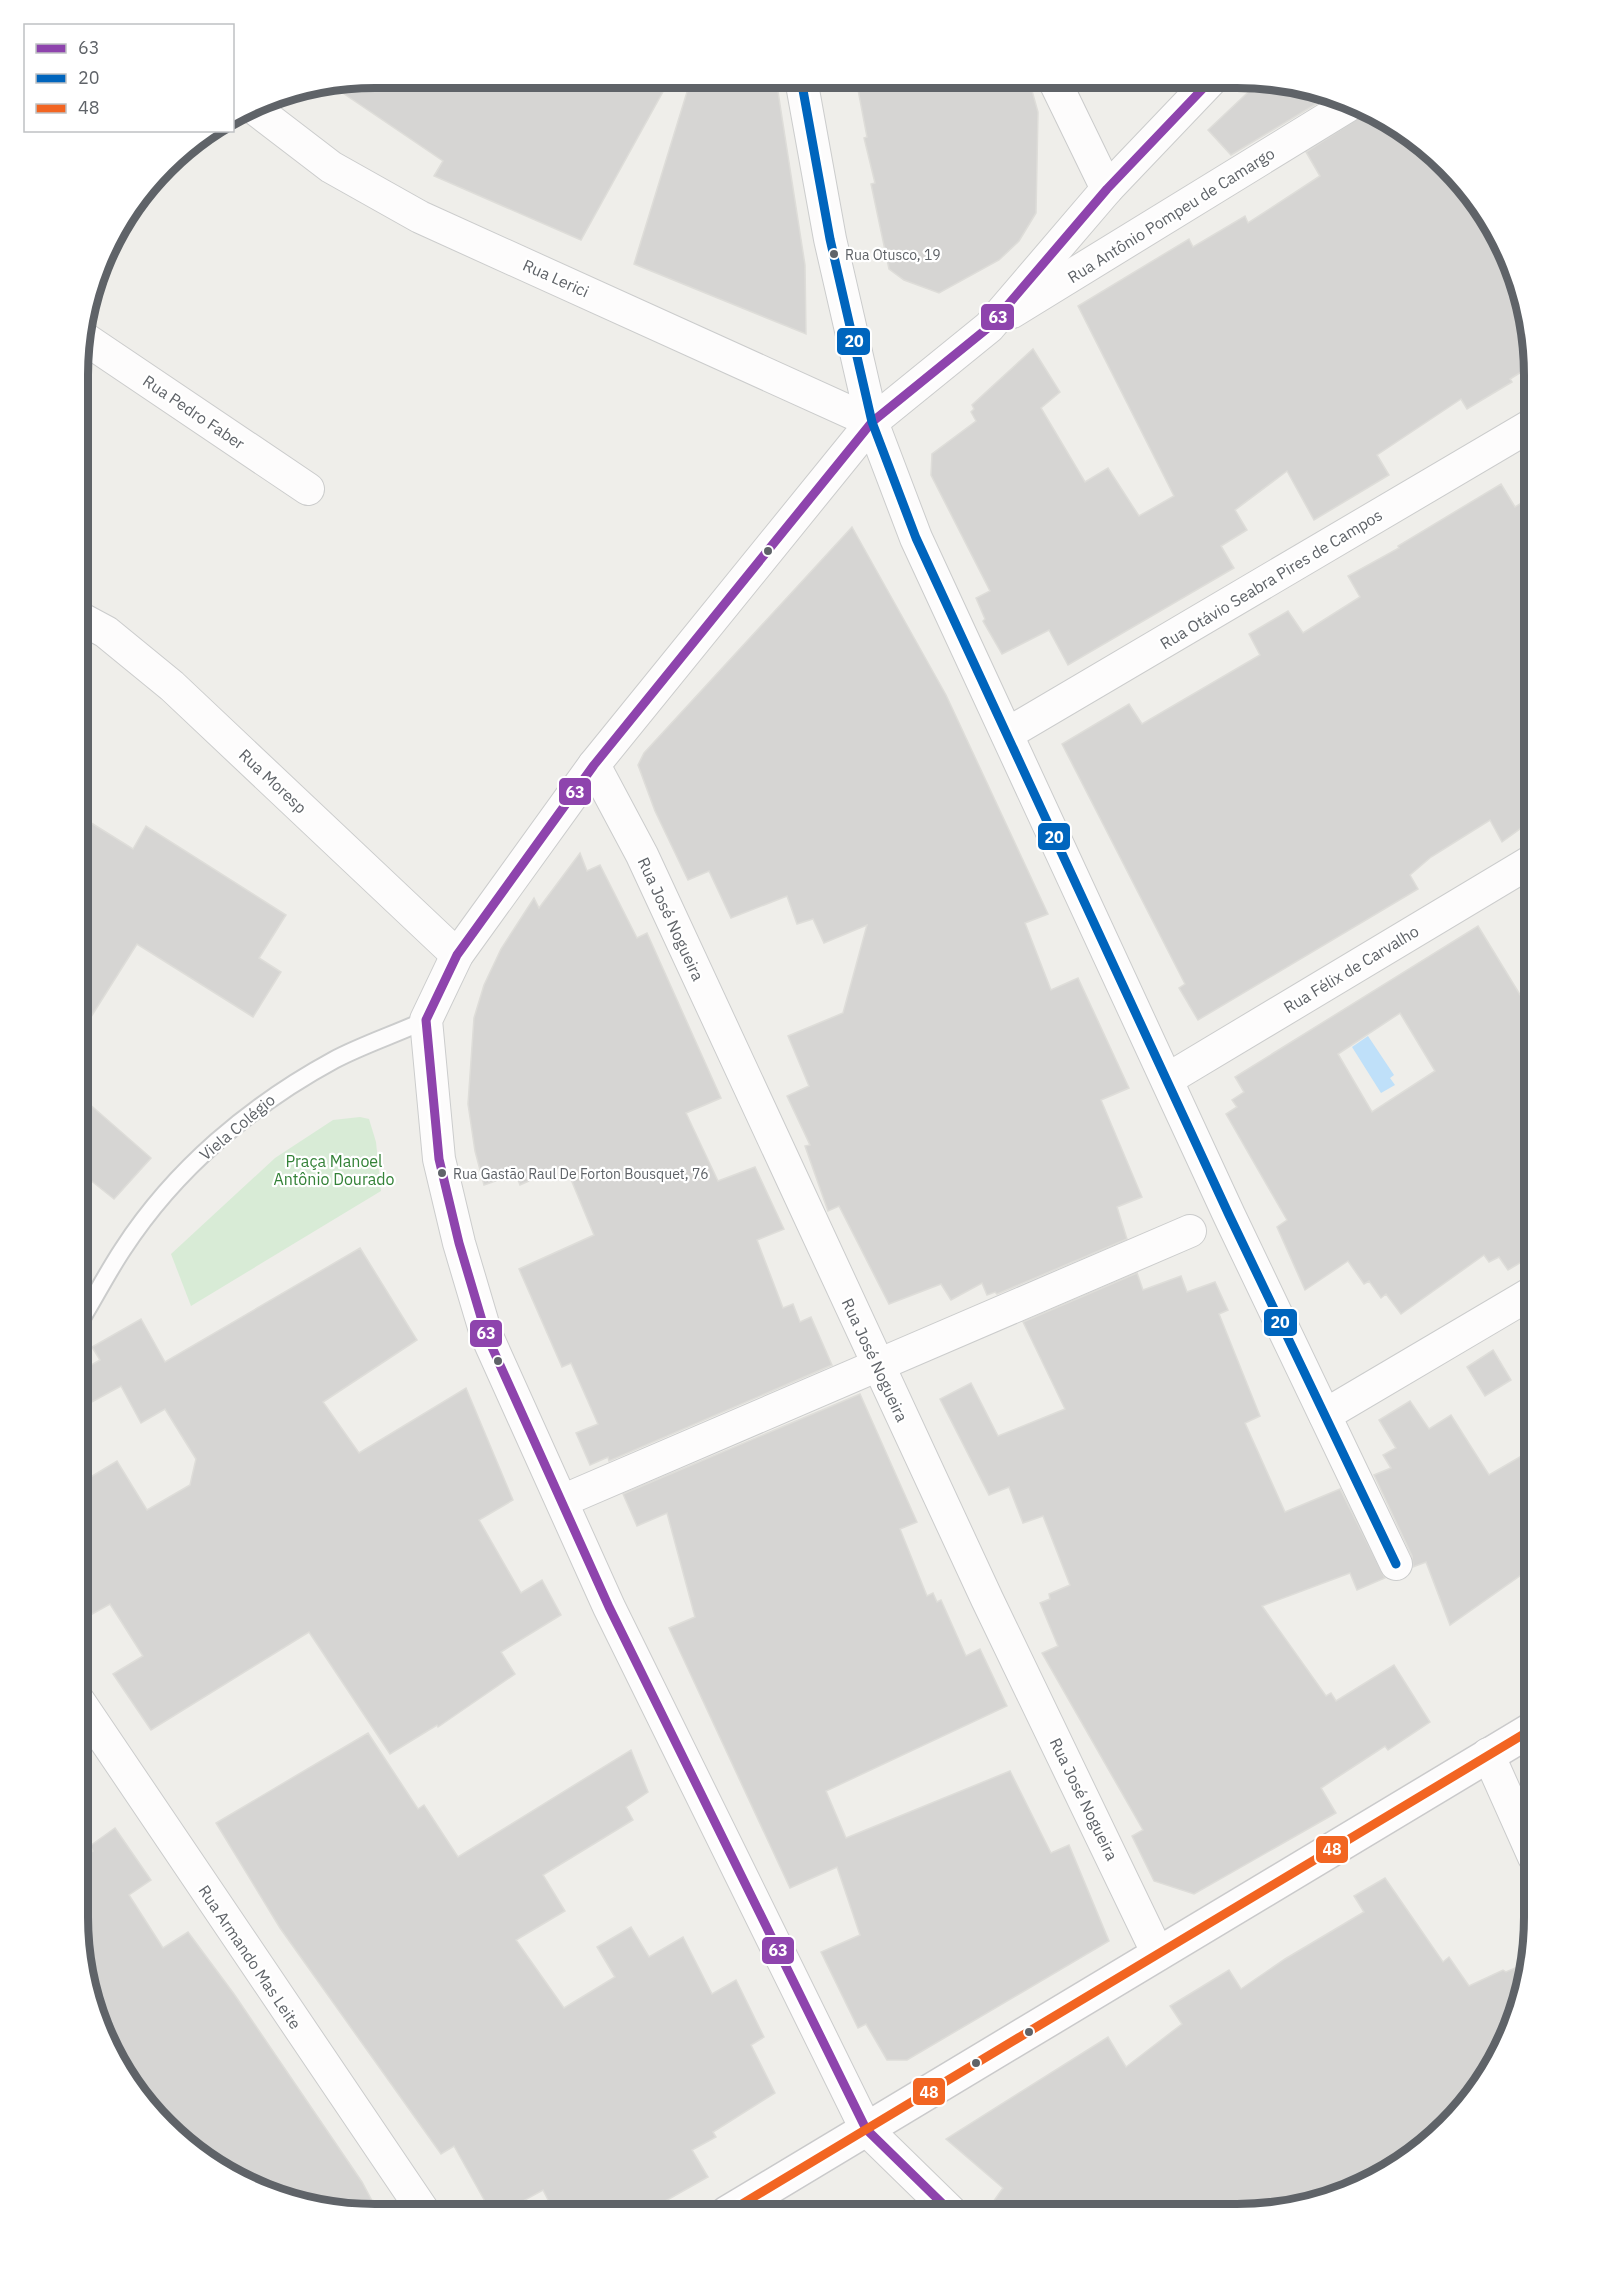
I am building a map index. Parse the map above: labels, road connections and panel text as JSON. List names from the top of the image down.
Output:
{
  "streets": {
    "street": [
      "Rua Antônio Pompeu de Camargo",
      "Rua Lerici",
      "Rua Pedro Faber",
      "Rua Otávio Seabra Pires de Campos",
      "Rua Moresp",
      "Rua José Nogueira",
      "Rua Félix de Carvalho",
      "Rua Armando Mas Leite"
    ],
    "lane": ["Viela Colégio"]
  },
  "parks": ["Praça Manoel Antônio Dourado"],
  "places": ["Rua Otusco, 19", "Rua Gastão Raul De Forton Bousquet, 76"],
  "lines": ["transit line 63", "transit line 20", "transit line 48"],
  "legend": ["63", "20", "48"]
}
